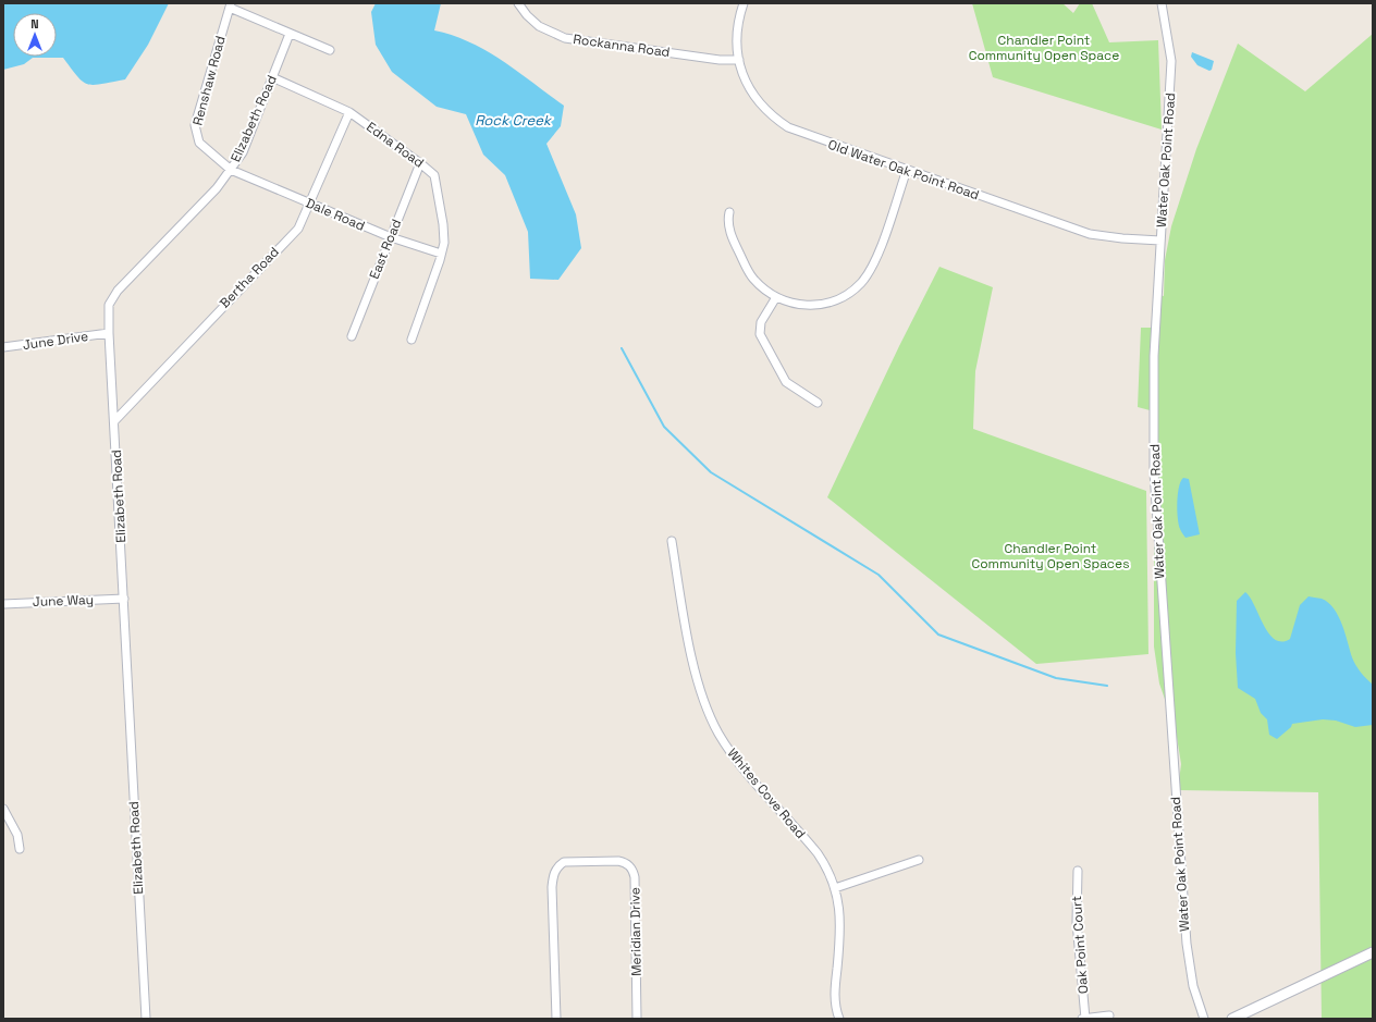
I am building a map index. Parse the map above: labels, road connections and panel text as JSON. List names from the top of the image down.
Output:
{
  "streets": {
    "street": [
      "Rockanna Road",
      "Renshaw Road",
      "Elizabeth Road",
      "Edna Road",
      "Water Oak Point Road",
      "Old Water Oak Point Road",
      "Dale Road",
      "East Road",
      "Bertha Road",
      "June Drive",
      "June Way",
      "Whites Cove Road",
      "Meridian Drive",
      "Oak Point Court"
    ]
  },
  "crossings": [
    ["Rockanna Road", "Old Water Oak Point Road"],
    ["Renshaw Road", "Elizabeth Road"],
    ["Renshaw Road", "Dale Road"],
    ["Elizabeth Road", "Edna Road"],
    ["Elizabeth Road", "Dale Road"],
    ["Elizabeth Road", "Bertha Road"],
    ["Elizabeth Road", "June Drive"],
    ["Elizabeth Road", "June Way"],
    ["Edna Road", "Dale Road"],
    ["Edna Road", "East Road"],
    ["Edna Road", "Bertha Road"],
    ["Water Oak Point Road", "Old Water Oak Point Road"],
    ["Dale Road", "East Road"],
    ["Dale Road", "Bertha Road"]
  ],
  "water": ["Rock Creek"],
  "parks": ["Chandler Point Community Open Space", "Chandler Point Community Open Spaces"],
  "north": "top"
}
